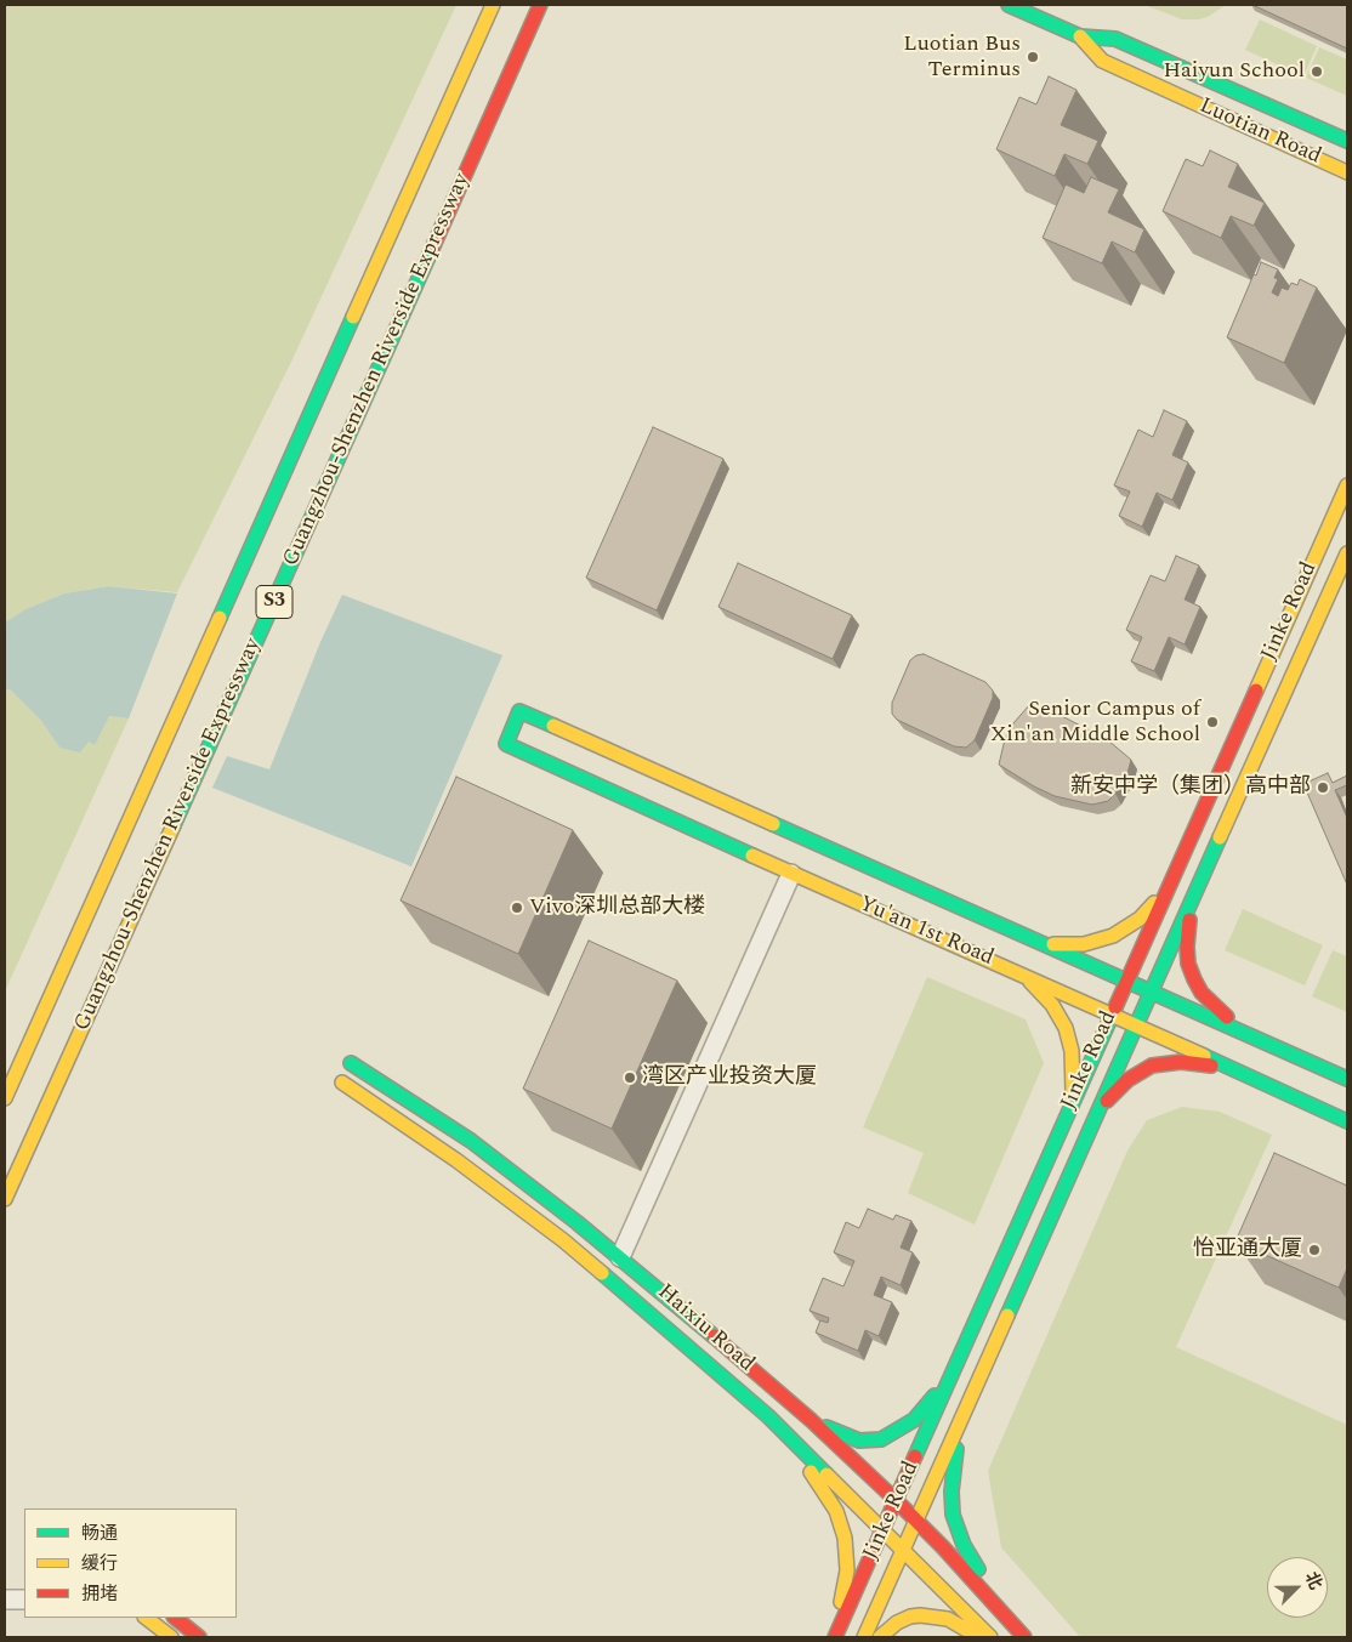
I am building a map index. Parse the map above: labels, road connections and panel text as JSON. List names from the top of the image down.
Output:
{
  "streets": {
    "main road": [
      "Luotian Road",
      "Guangzhou-Shenzhen Riverside Expressway",
      "S3",
      "Jinke Road",
      "Yu'an 1st Road",
      "Haixiu Road"
    ]
  },
  "crossings": [
    ["Jinke Road", "Yu'an 1st Road"],
    ["Jinke Road", "Haixiu Road"]
  ],
  "places": [
    "Luotian Bus Terminus",
    "Haiyun School",
    "Senior Campus of Xin'an Middle School",
    "新安中学（集团）高中部",
    "Vivo深圳总部大楼",
    "湾区产业投资大厦",
    "怡亚通大厦"
  ],
  "legend": ["畅通", "缓行", "拥堵"],
  "north": "top right"
}
